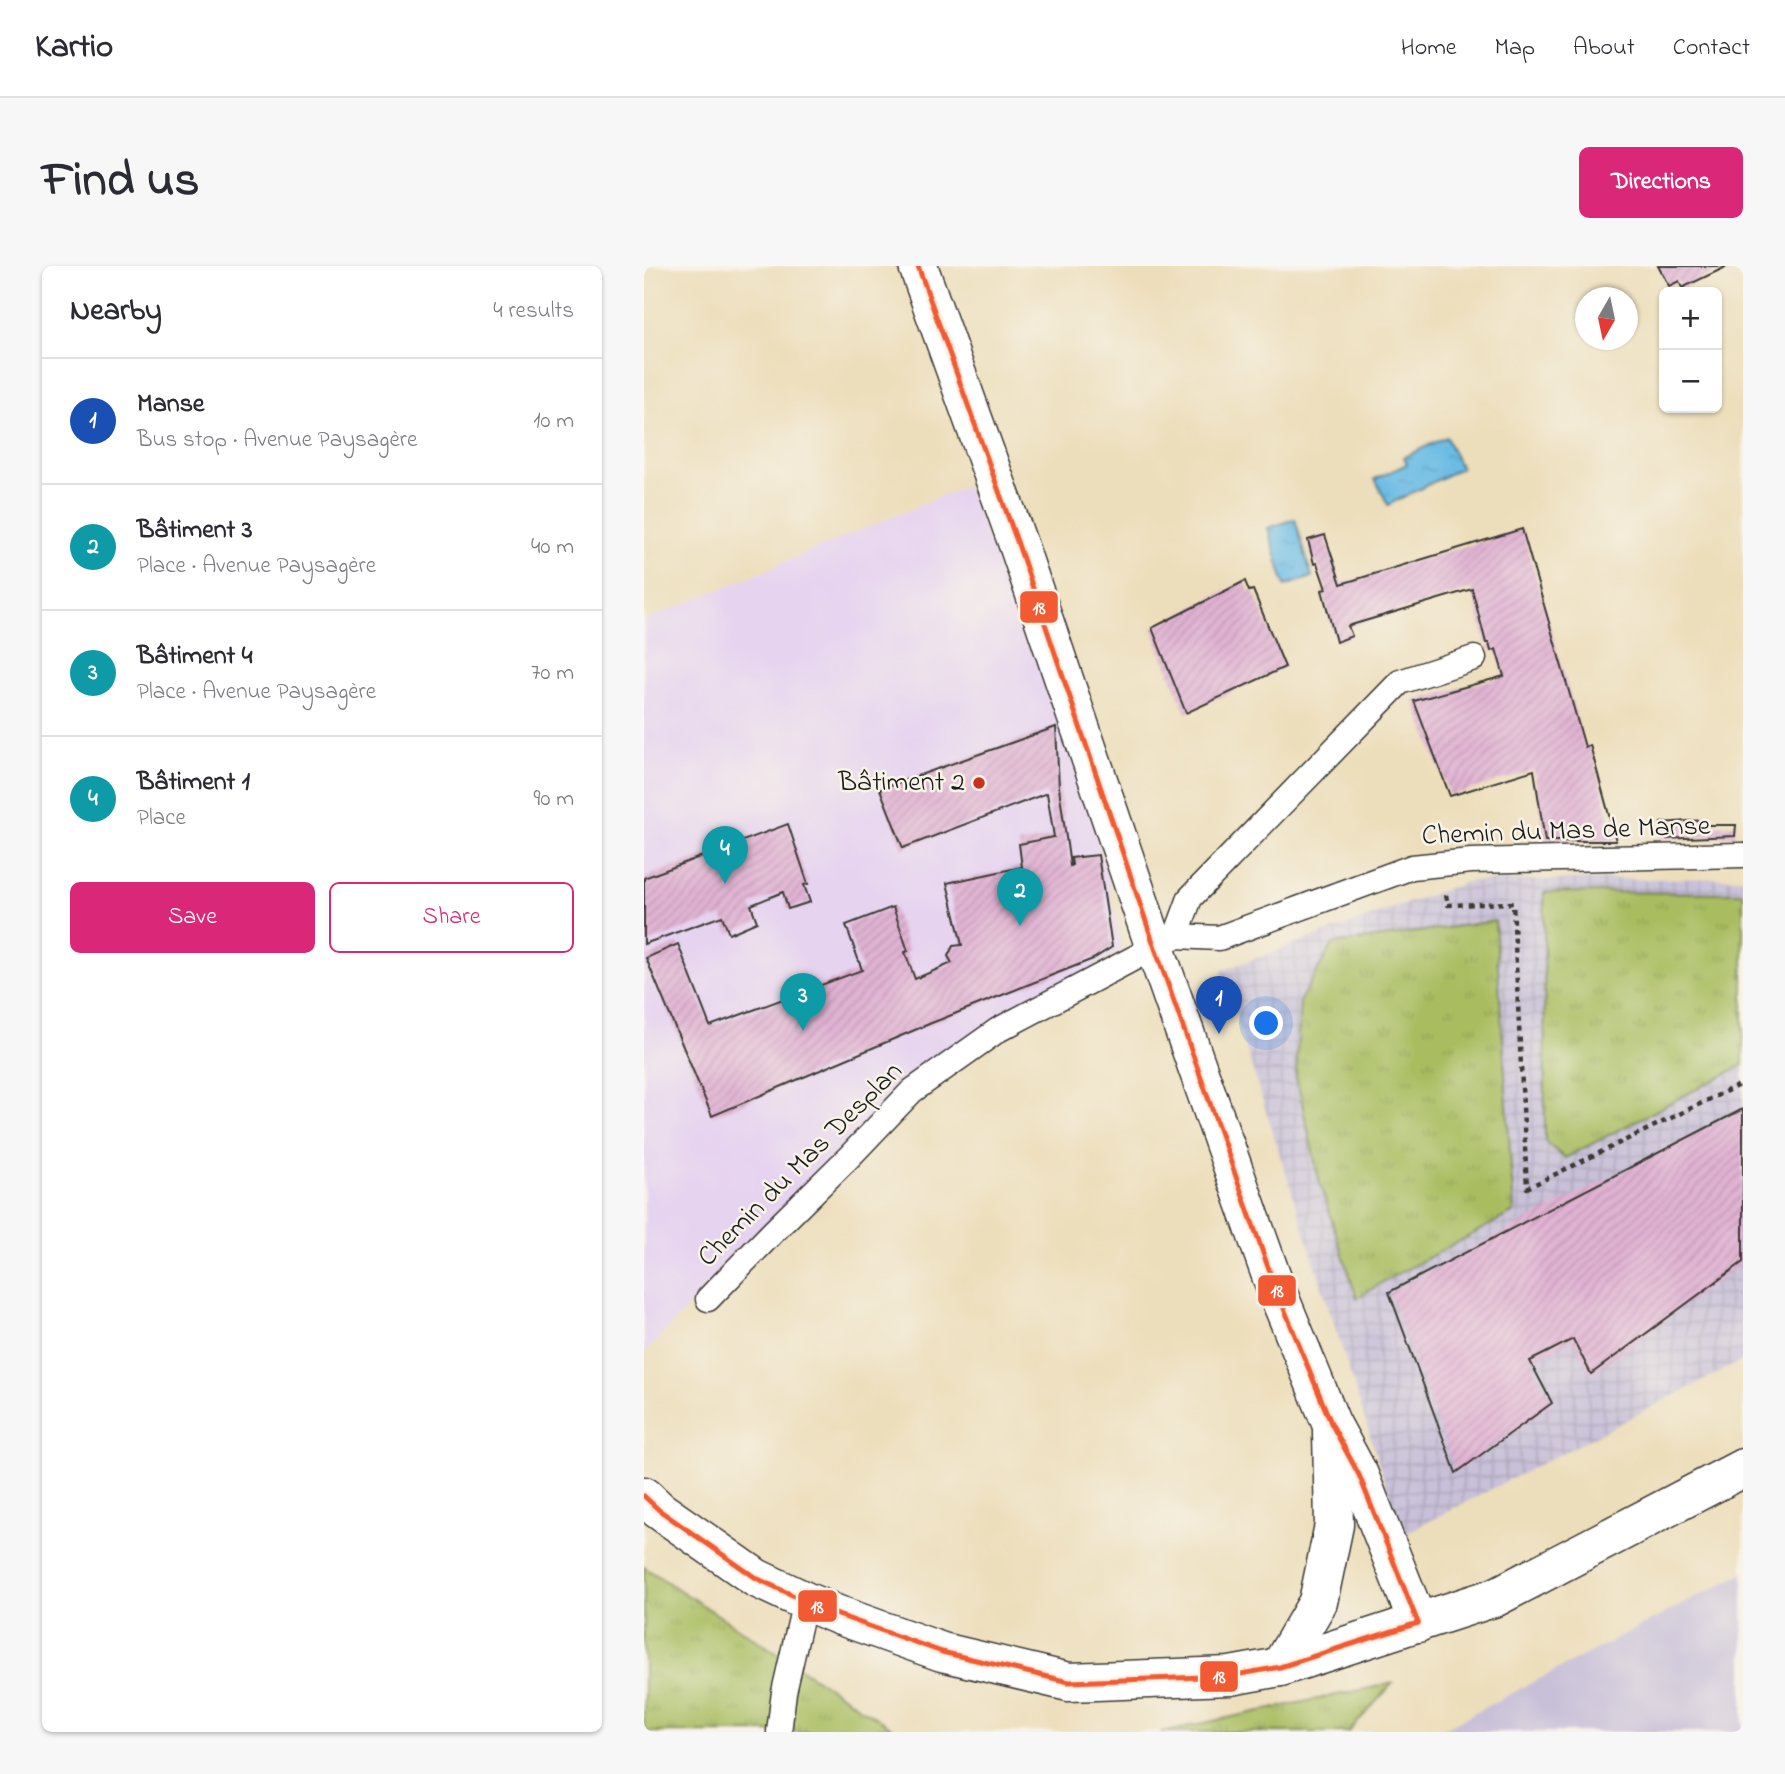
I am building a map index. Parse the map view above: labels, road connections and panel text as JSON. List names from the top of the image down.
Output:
{
  "streets": {
    "lane": ["Chemin du Mas de Manse", "Chemin du Mas Desplan"]
  },
  "crossings": [
    ["Chemin du Mas de Manse", "Chemin du Mas Desplan"]
  ],
  "places": ["Bâtiment 2"],
  "lines": ["transit line 18"],
  "north": "bottom",
  "page": {
    "header": "Kartio",
    "nav": [
      "Home",
      "Map",
      "About",
      "Contact"
    ],
    "title": "Find us",
    "buttons": [
      "Directions",
      ["Save", "Share"]
    ],
    "heading": ["Nearby", "4 results"],
    "map_buttons": ["+", "−"],
    "list": [
      {
        "mark": "1",
        "name": "Manse",
        "note": "Bus stop · Avenue Paysagère",
        "value": "10 m"
      },
      {
        "mark": "2",
        "name": "Bâtiment 3",
        "note": "Place · Avenue Paysagère",
        "value": "40 m"
      },
      {
        "mark": "3",
        "name": "Bâtiment 4",
        "note": "Place · Avenue Paysagère",
        "value": "70 m"
      },
      {
        "mark": "4",
        "name": "Bâtiment 1",
        "note": "Place",
        "value": "90 m"
      }
    ],
    "pins": [
      "4",
      "2",
      "3",
      "1"
    ]
  }
}
